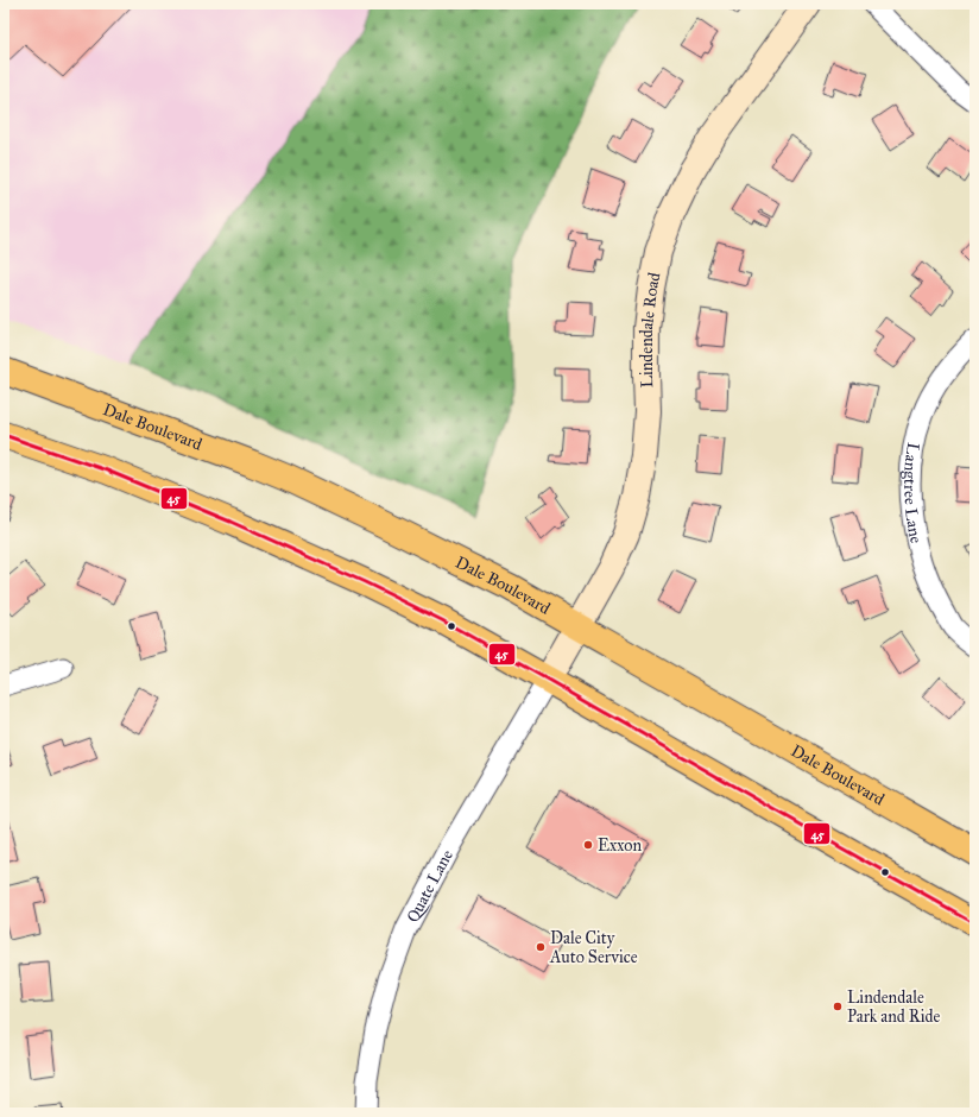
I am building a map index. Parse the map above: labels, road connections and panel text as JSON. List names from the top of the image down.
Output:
{
  "streets": {
    "main road": ["Dale Boulevard"],
    "street": ["Lindendale Road", "Langtree Lane", "Quate Lane"]
  },
  "crossings": [
    ["Lindendale Road", "Dale Boulevard"],
    ["Lindendale Road", "Quate Lane"]
  ],
  "places": ["Exxon", "Dale City Auto Service", "Lindendale Park and Ride"],
  "lines": ["transit line 45"]
}
